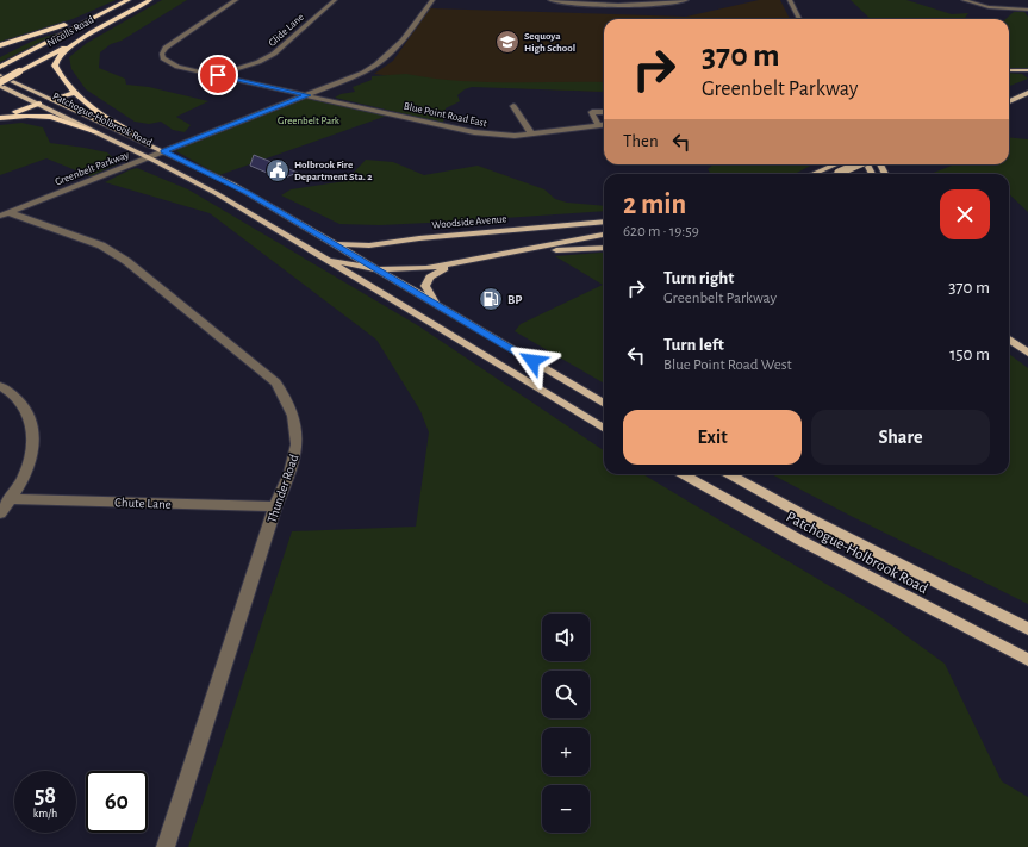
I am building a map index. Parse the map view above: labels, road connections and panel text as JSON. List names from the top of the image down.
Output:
{
  "streets": {
    "highway": ["Nicolls Road"],
    "main road": ["Patchogue-Holbrook Road", "Woodside Avenue"],
    "street": [
      "Glide Lane",
      "Blue Point Road East",
      "Greenbelt Parkway",
      "Thunder Road",
      "Chute Lane"
    ]
  },
  "crossings": [
    ["Glide Lane", "Blue Point Road East"],
    ["Nicolls Road", "Patchogue-Holbrook Road"],
    ["Blue Point Road East", "Greenbelt Parkway"],
    ["Patchogue-Holbrook Road", "Greenbelt Parkway"],
    ["Patchogue-Holbrook Road", "Woodside Avenue"],
    ["Greenbelt Parkway", "Thunder Road"],
    ["Thunder Road", "Chute Lane"]
  ],
  "parks": ["Greenbelt Park"],
  "places": {
    "school or university": ["Sequoya High School"],
    "public building": ["Holbrook Fire Department Sta. 2"],
    "fuel station": ["BP"]
  },
  "page": {
    "turn": ["370 m", "Greenbelt Parkway"],
    "then": "Then",
    "heading": ["2 min", "620 m · 19:59"],
    "list": [
      {
        "name": "Turn right",
        "note": "Greenbelt Parkway",
        "value": "370 m"
      },
      {
        "name": "Turn left",
        "note": "Blue Point Road West",
        "value": "150 m"
      }
    ],
    "buttons": ["Exit", "Share"],
    "map_buttons": ["+", "−"],
    "speed": "58 km/h",
    "limit": "60"
  }
}
